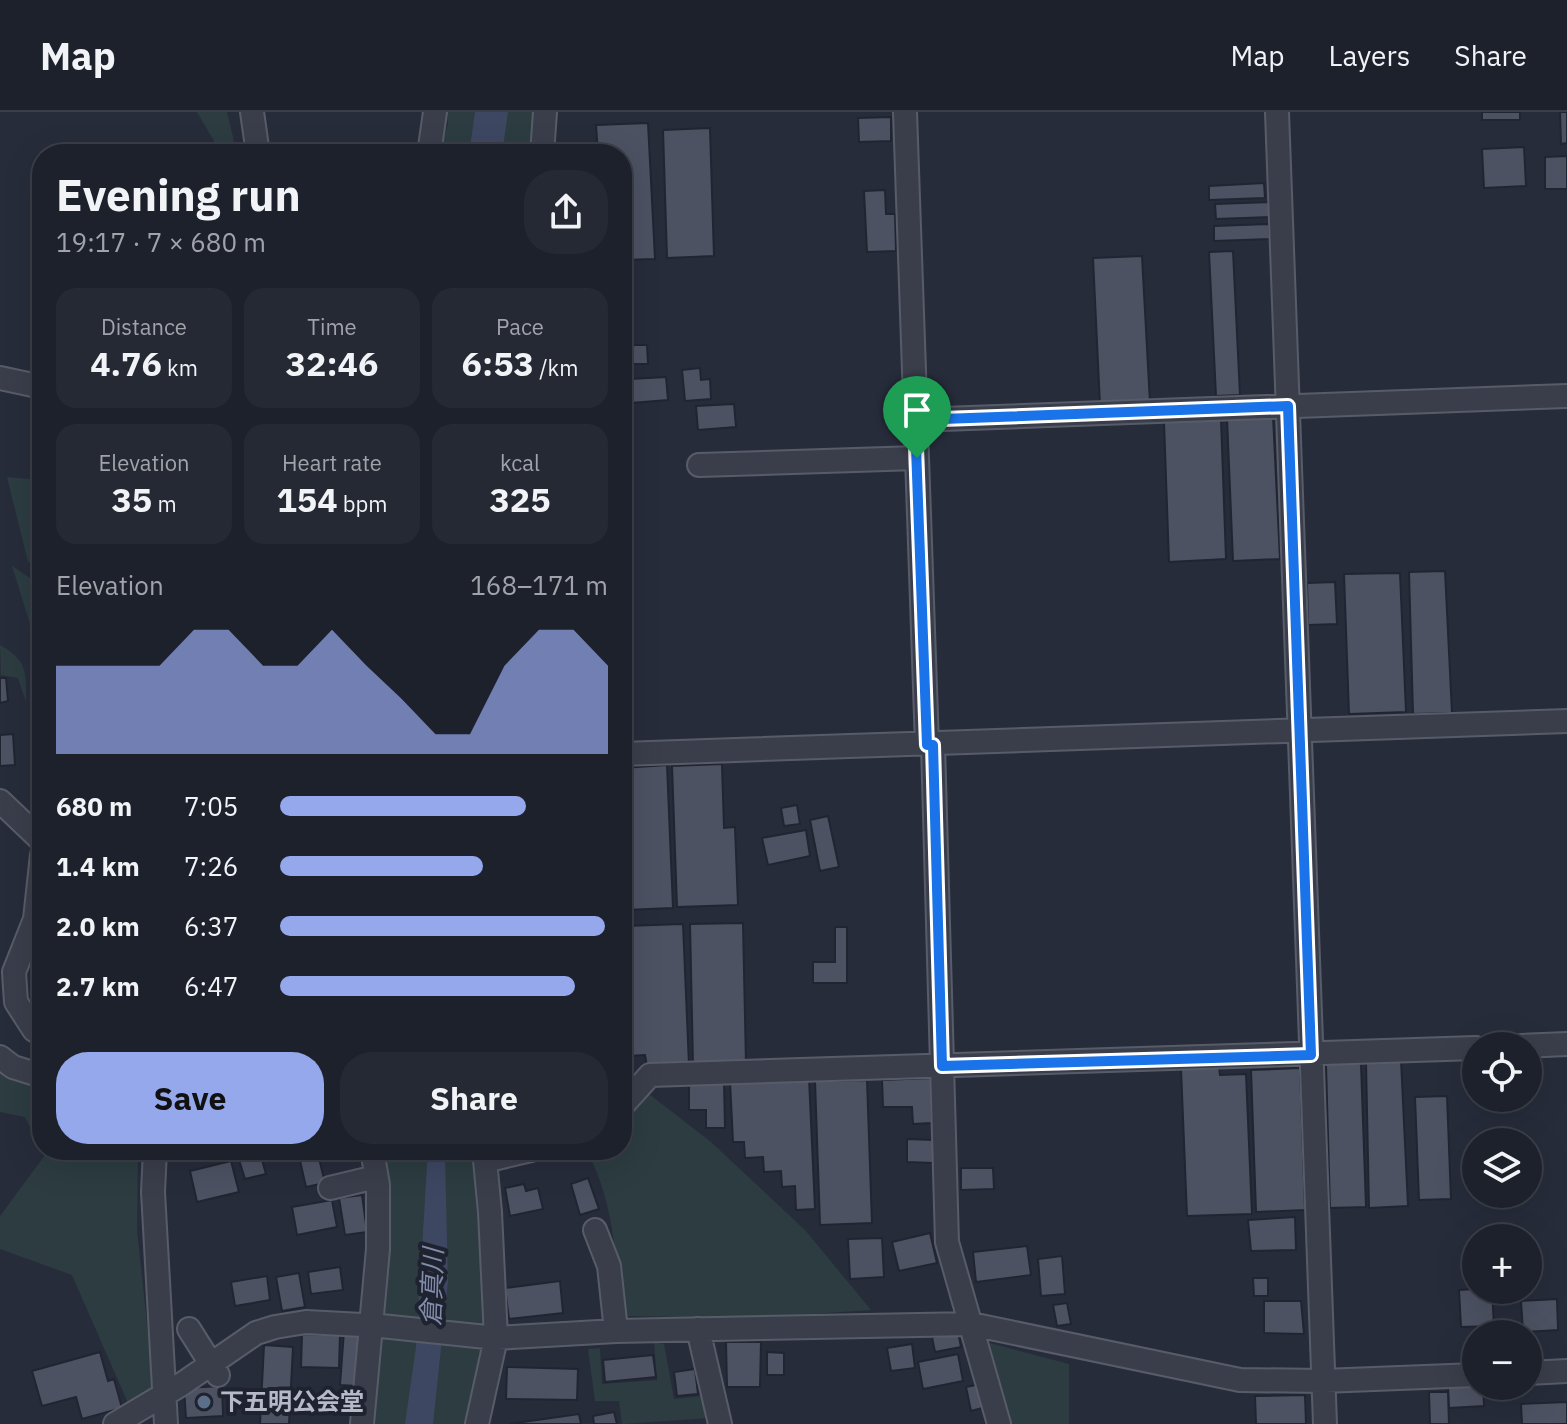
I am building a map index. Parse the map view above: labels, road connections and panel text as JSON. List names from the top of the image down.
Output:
{
  "water": ["倉真川"],
  "places": ["下五明公会堂"],
  "page": {
    "header": "Map",
    "nav": ["Map", "Layers", "Share"],
    "heading": ["Evening run", "19:17 · 7 × 680 m"],
    "stats": [
      ["Distance", "4.76 km"],
      ["Time", "32:46"],
      ["Pace", "6:53 /km"],
      ["Elevation", "35 m"],
      ["Heart rate", "154 bpm"],
      ["kcal", "325"]
    ],
    "chart": ["Elevation", "168–171 m"],
    "list": [
      {
        "name": "680 m",
        "note": "7:05"
      },
      {
        "name": "1.4 km",
        "note": "7:26"
      },
      {
        "name": "2.0 km",
        "note": "6:37"
      },
      {
        "name": "2.7 km",
        "note": "6:47"
      }
    ],
    "map_buttons": ["+", "−"],
    "buttons": ["Save", "Share"]
  }
}
